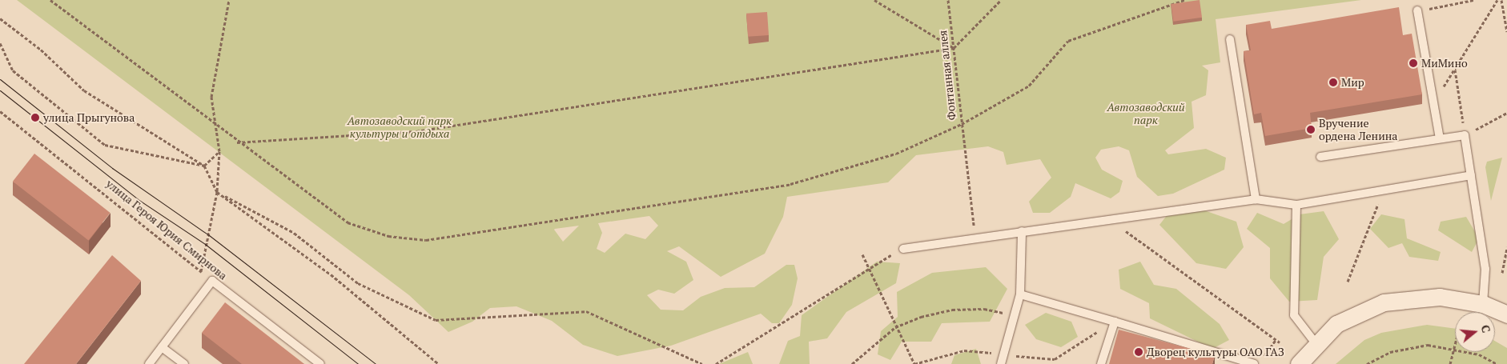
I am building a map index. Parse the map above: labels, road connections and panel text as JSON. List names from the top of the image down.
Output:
{
  "streets": {
    "lane": ["улица Героя Юрия Смирнова"],
    "path": ["Фонтанная аллея"]
  },
  "parks": ["Автозаводский парк", "Автозаводский парк культуры и отдыха"],
  "places": [
    "МиМино",
    "Мир",
    "улица Прыгунова",
    "Вручение ордена Ленина",
    "Дворец культуры ОАО ГАЗ"
  ],
  "north": "right"
}
